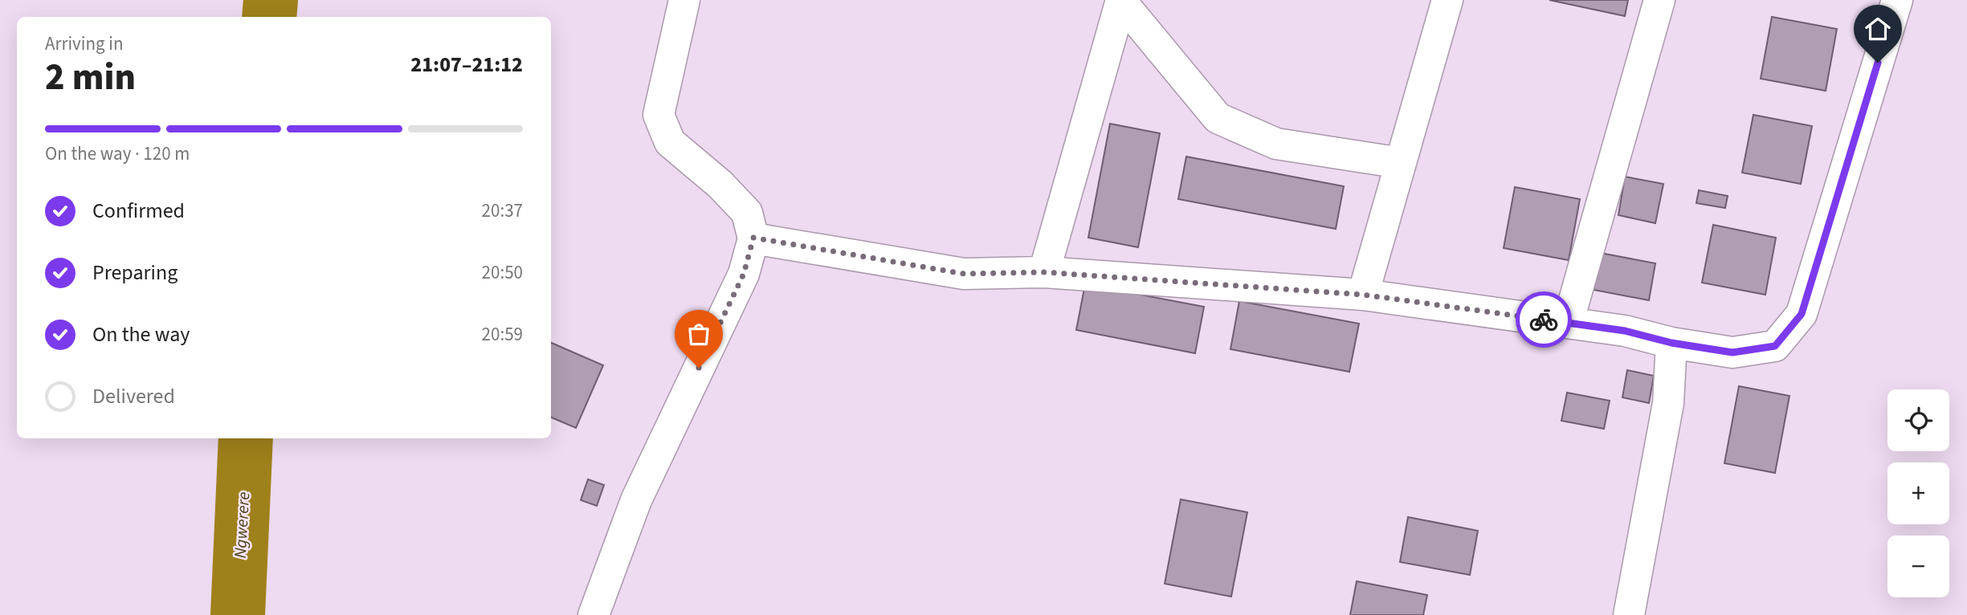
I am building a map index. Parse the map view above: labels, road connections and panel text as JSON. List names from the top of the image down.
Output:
{
  "water": ["Ngwerere"],
  "page": {
    "heading": ["2 min", "Arriving in", "21:07–21:12"],
    "bar": "On the way · 120 m",
    "list": [
      ["Confirmed", "20:37"],
      ["Preparing", "20:50"],
      ["On the way", "20:59"],
      "Delivered"
    ],
    "map_buttons": ["+", "−"]
  }
}
